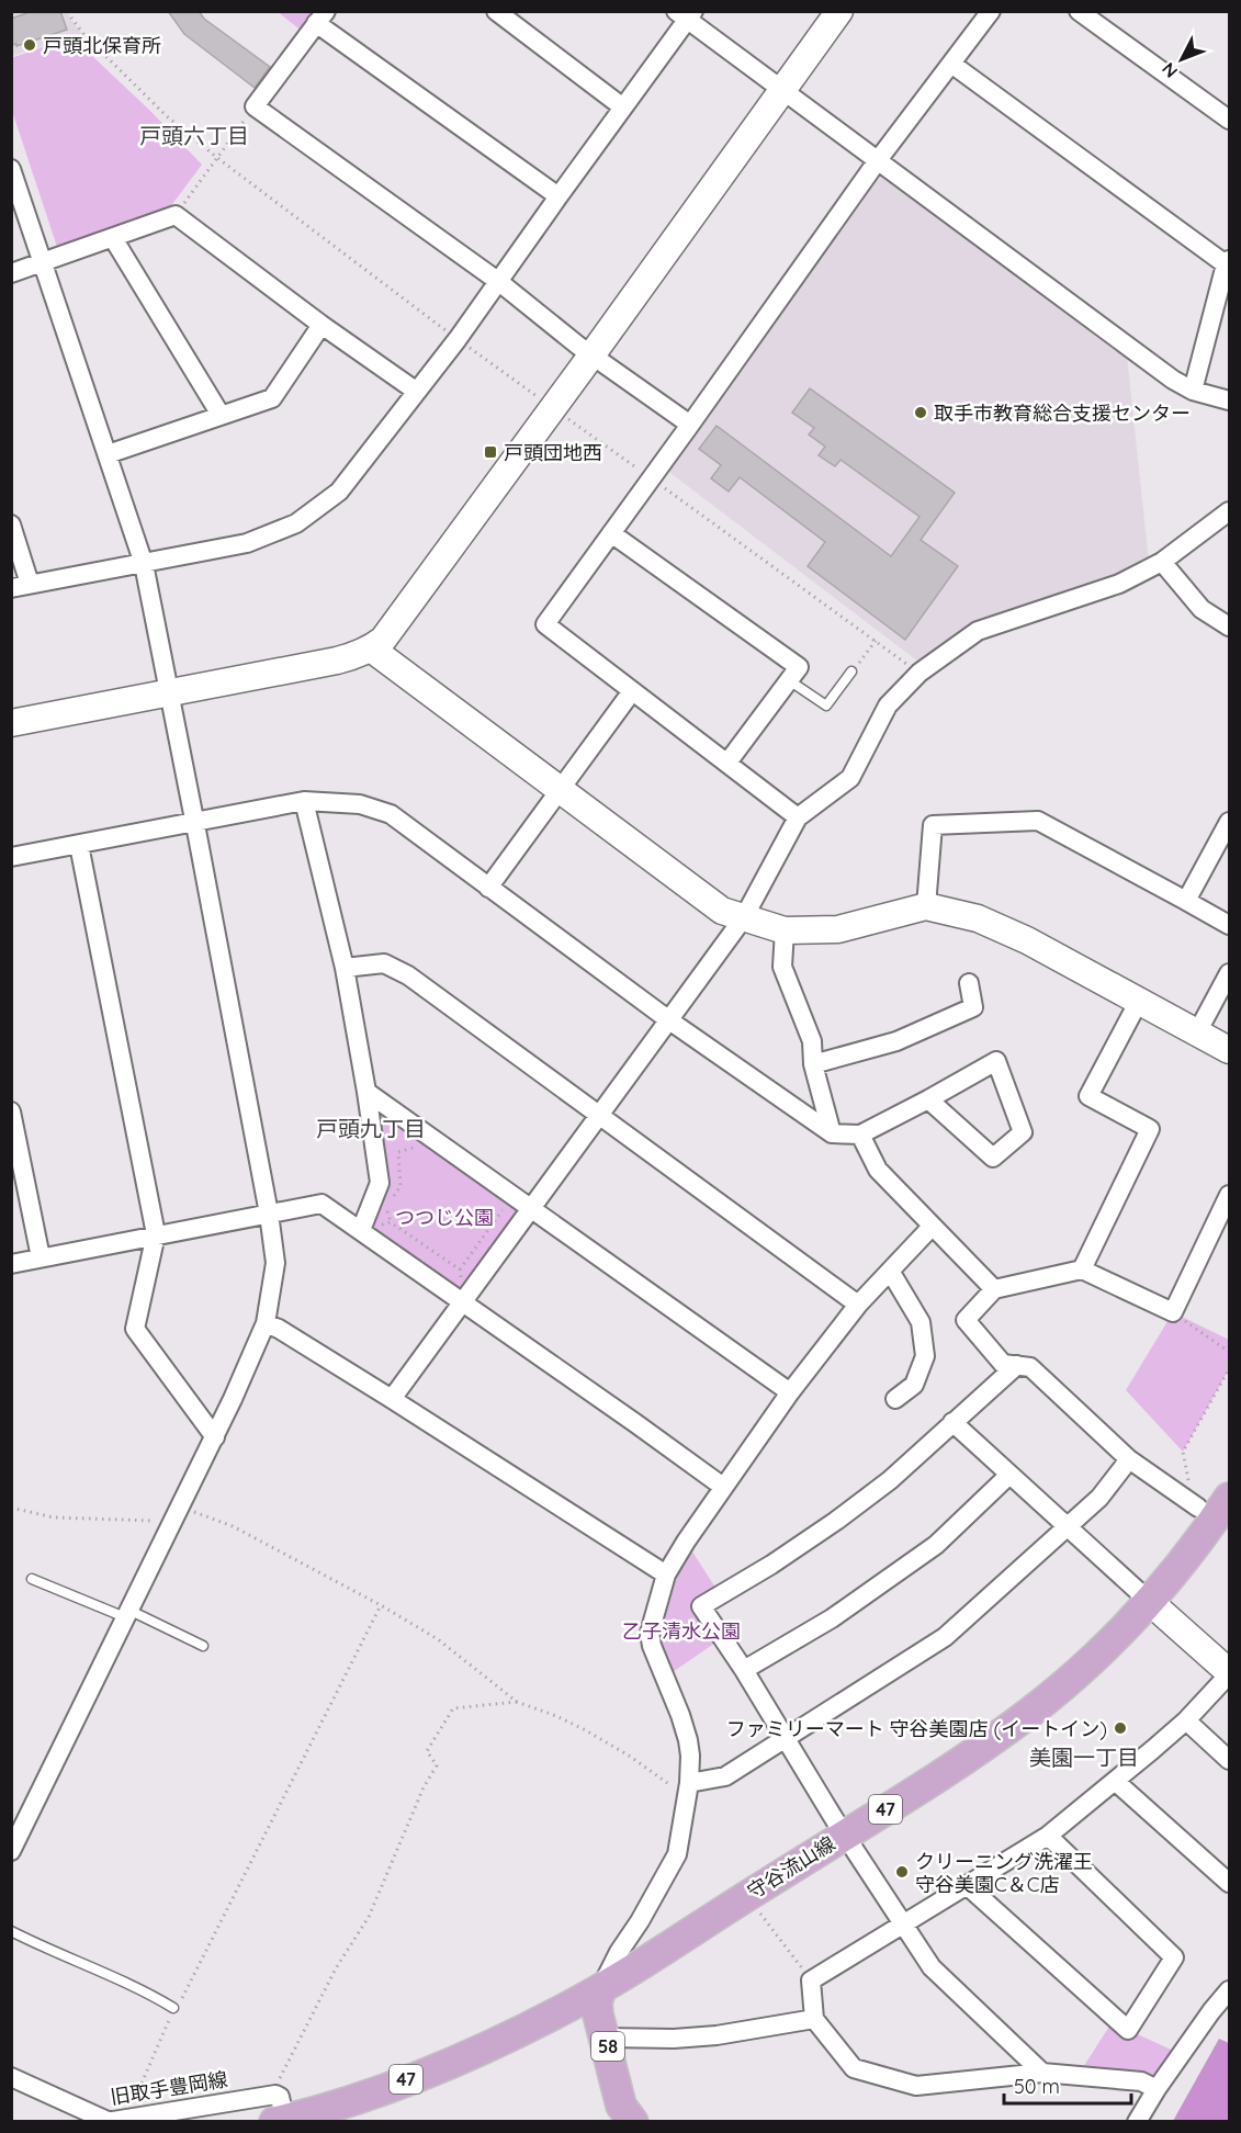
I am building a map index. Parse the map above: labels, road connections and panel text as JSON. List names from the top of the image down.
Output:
{
  "streets": {
    "main road": ["47", "守谷流山線", "58"],
    "street": ["旧取手豊岡線"]
  },
  "crossings": [
    ["守谷流山線", "58"],
    ["守谷流山線", "旧取手豊岡線"]
  ],
  "districts": ["戸頭六丁目", "戸頭九丁目", "美園一丁目"],
  "parks": ["つつじ公園", "乙子清水公園"],
  "places": {
    "other": [
      "戸頭北保育所",
      "取手市教育総合支援センター",
      "ファミリーマート 守谷美園店 (イートイン)",
      "クリーニング洗濯王 守谷美園C＆C店"
    ],
    "transit": ["戸頭団地西"]
  },
  "scale_bar": "50 m",
  "north": "bottom left"
}
